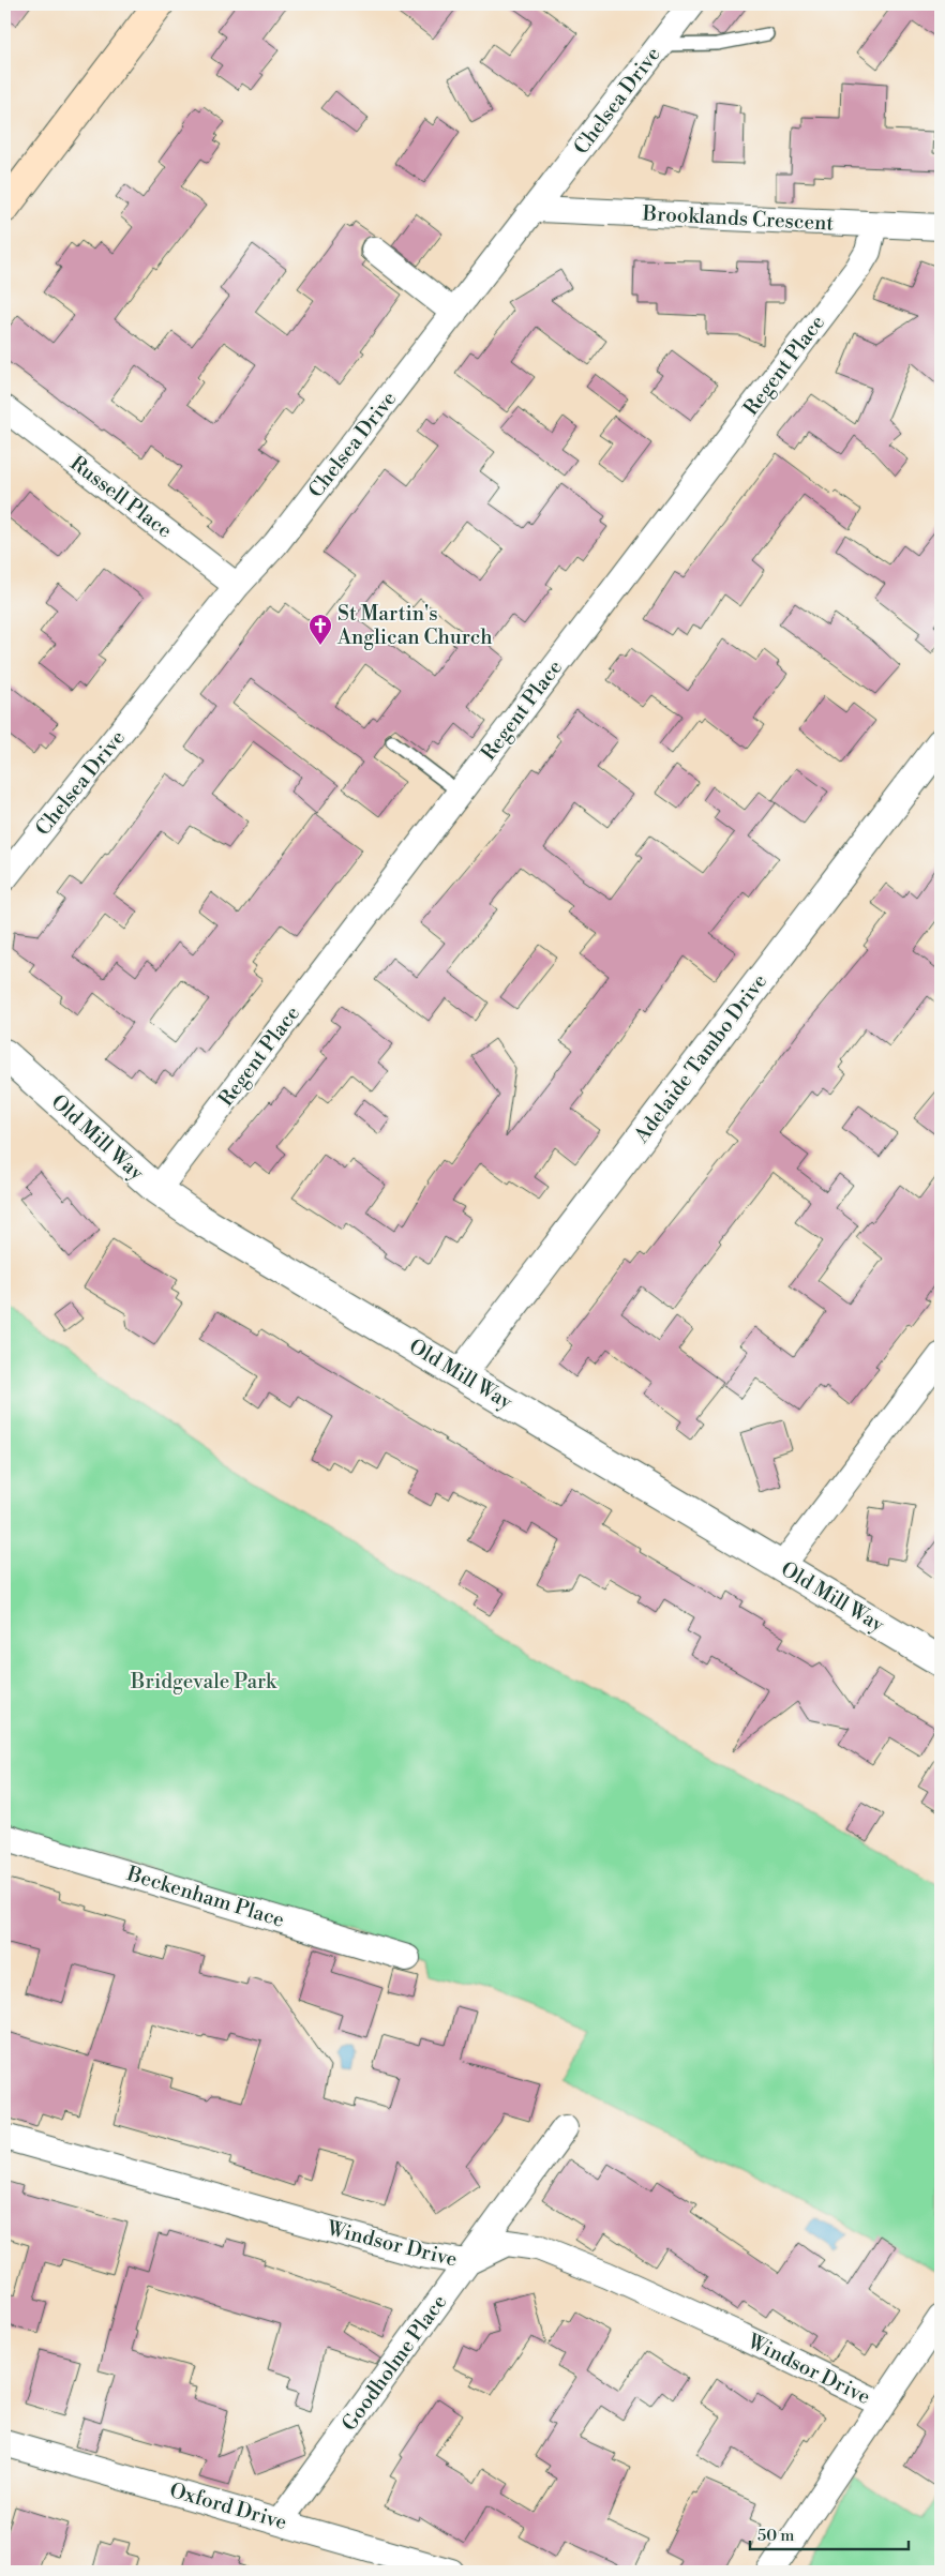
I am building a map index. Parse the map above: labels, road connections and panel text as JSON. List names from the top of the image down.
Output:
{
  "streets": {
    "street": [
      "Chelsea Drive",
      "Brooklands Crescent",
      "Regent Place",
      "Russell Place",
      "Adelaide Tambo Drive",
      "Old Mill Way",
      "Beckenham Place",
      "Windsor Drive",
      "Goodholme Place",
      "Oxford Drive"
    ]
  },
  "crossings": [
    ["Chelsea Drive", "Brooklands Crescent"],
    ["Chelsea Drive", "Russell Place"],
    ["Brooklands Crescent", "Regent Place"],
    ["Regent Place", "Old Mill Way"],
    ["Adelaide Tambo Drive", "Old Mill Way"],
    ["Windsor Drive", "Goodholme Place"],
    ["Goodholme Place", "Oxford Drive"]
  ],
  "parks": ["Bridgevale Park"],
  "places": {
    "church": ["St Martin's Anglican Church"]
  },
  "scale_bar": "50 m"
}
